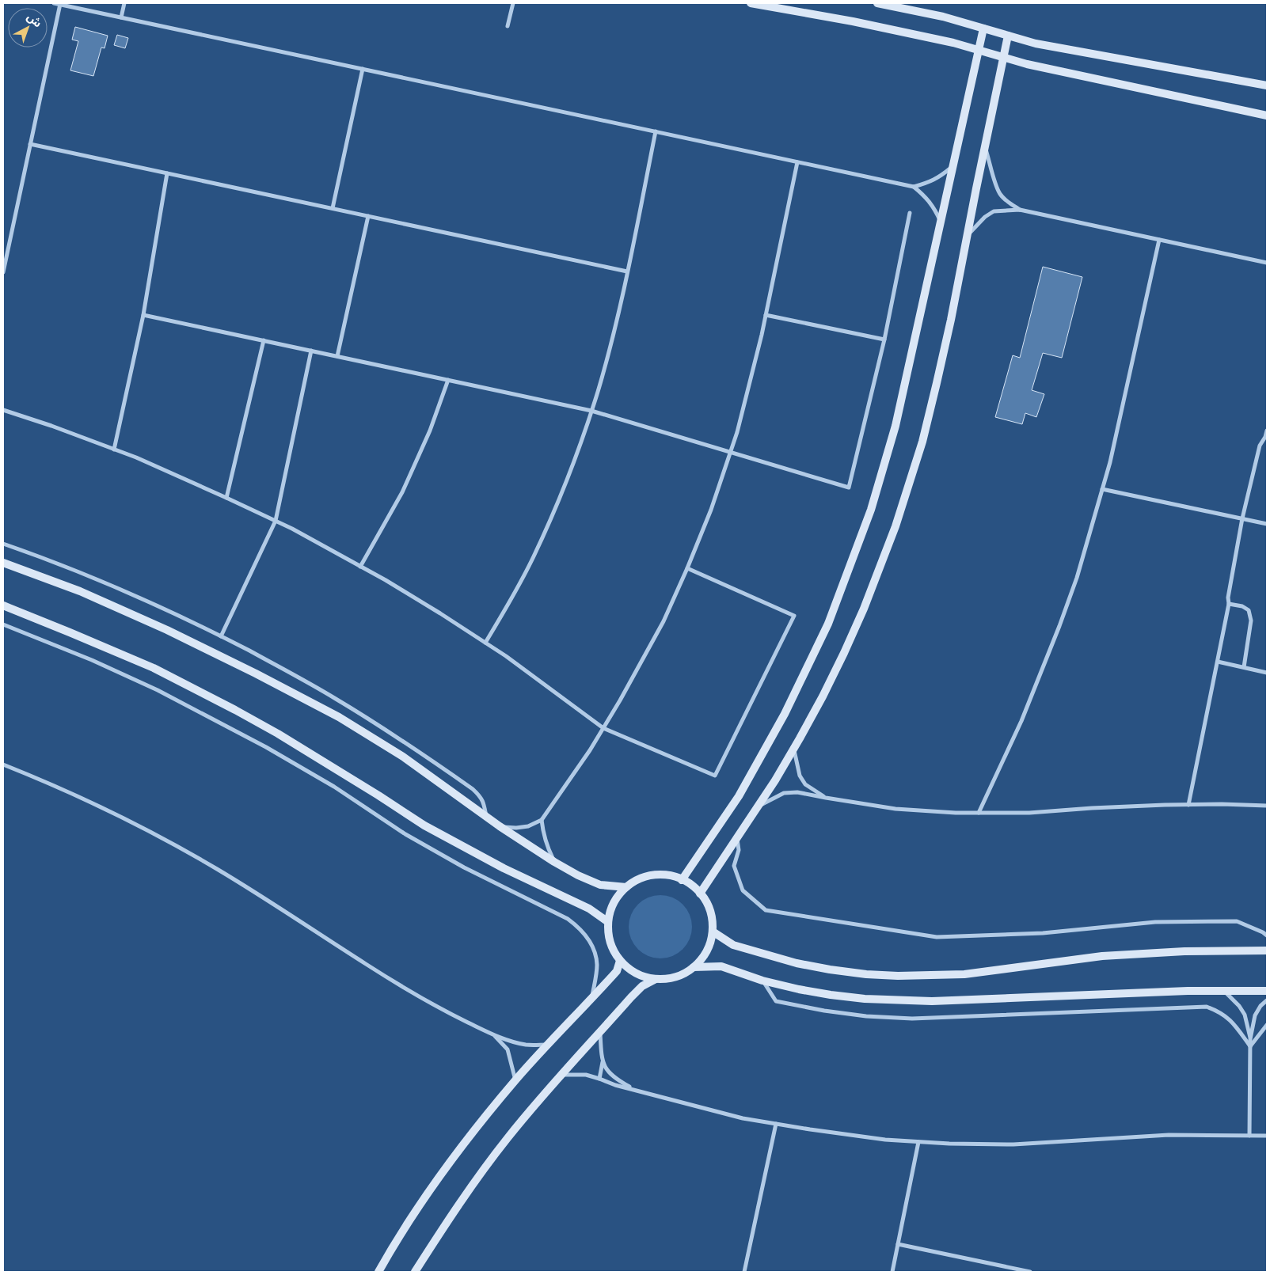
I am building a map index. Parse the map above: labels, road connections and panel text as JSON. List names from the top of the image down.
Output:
{
  "north": "top right"
}
